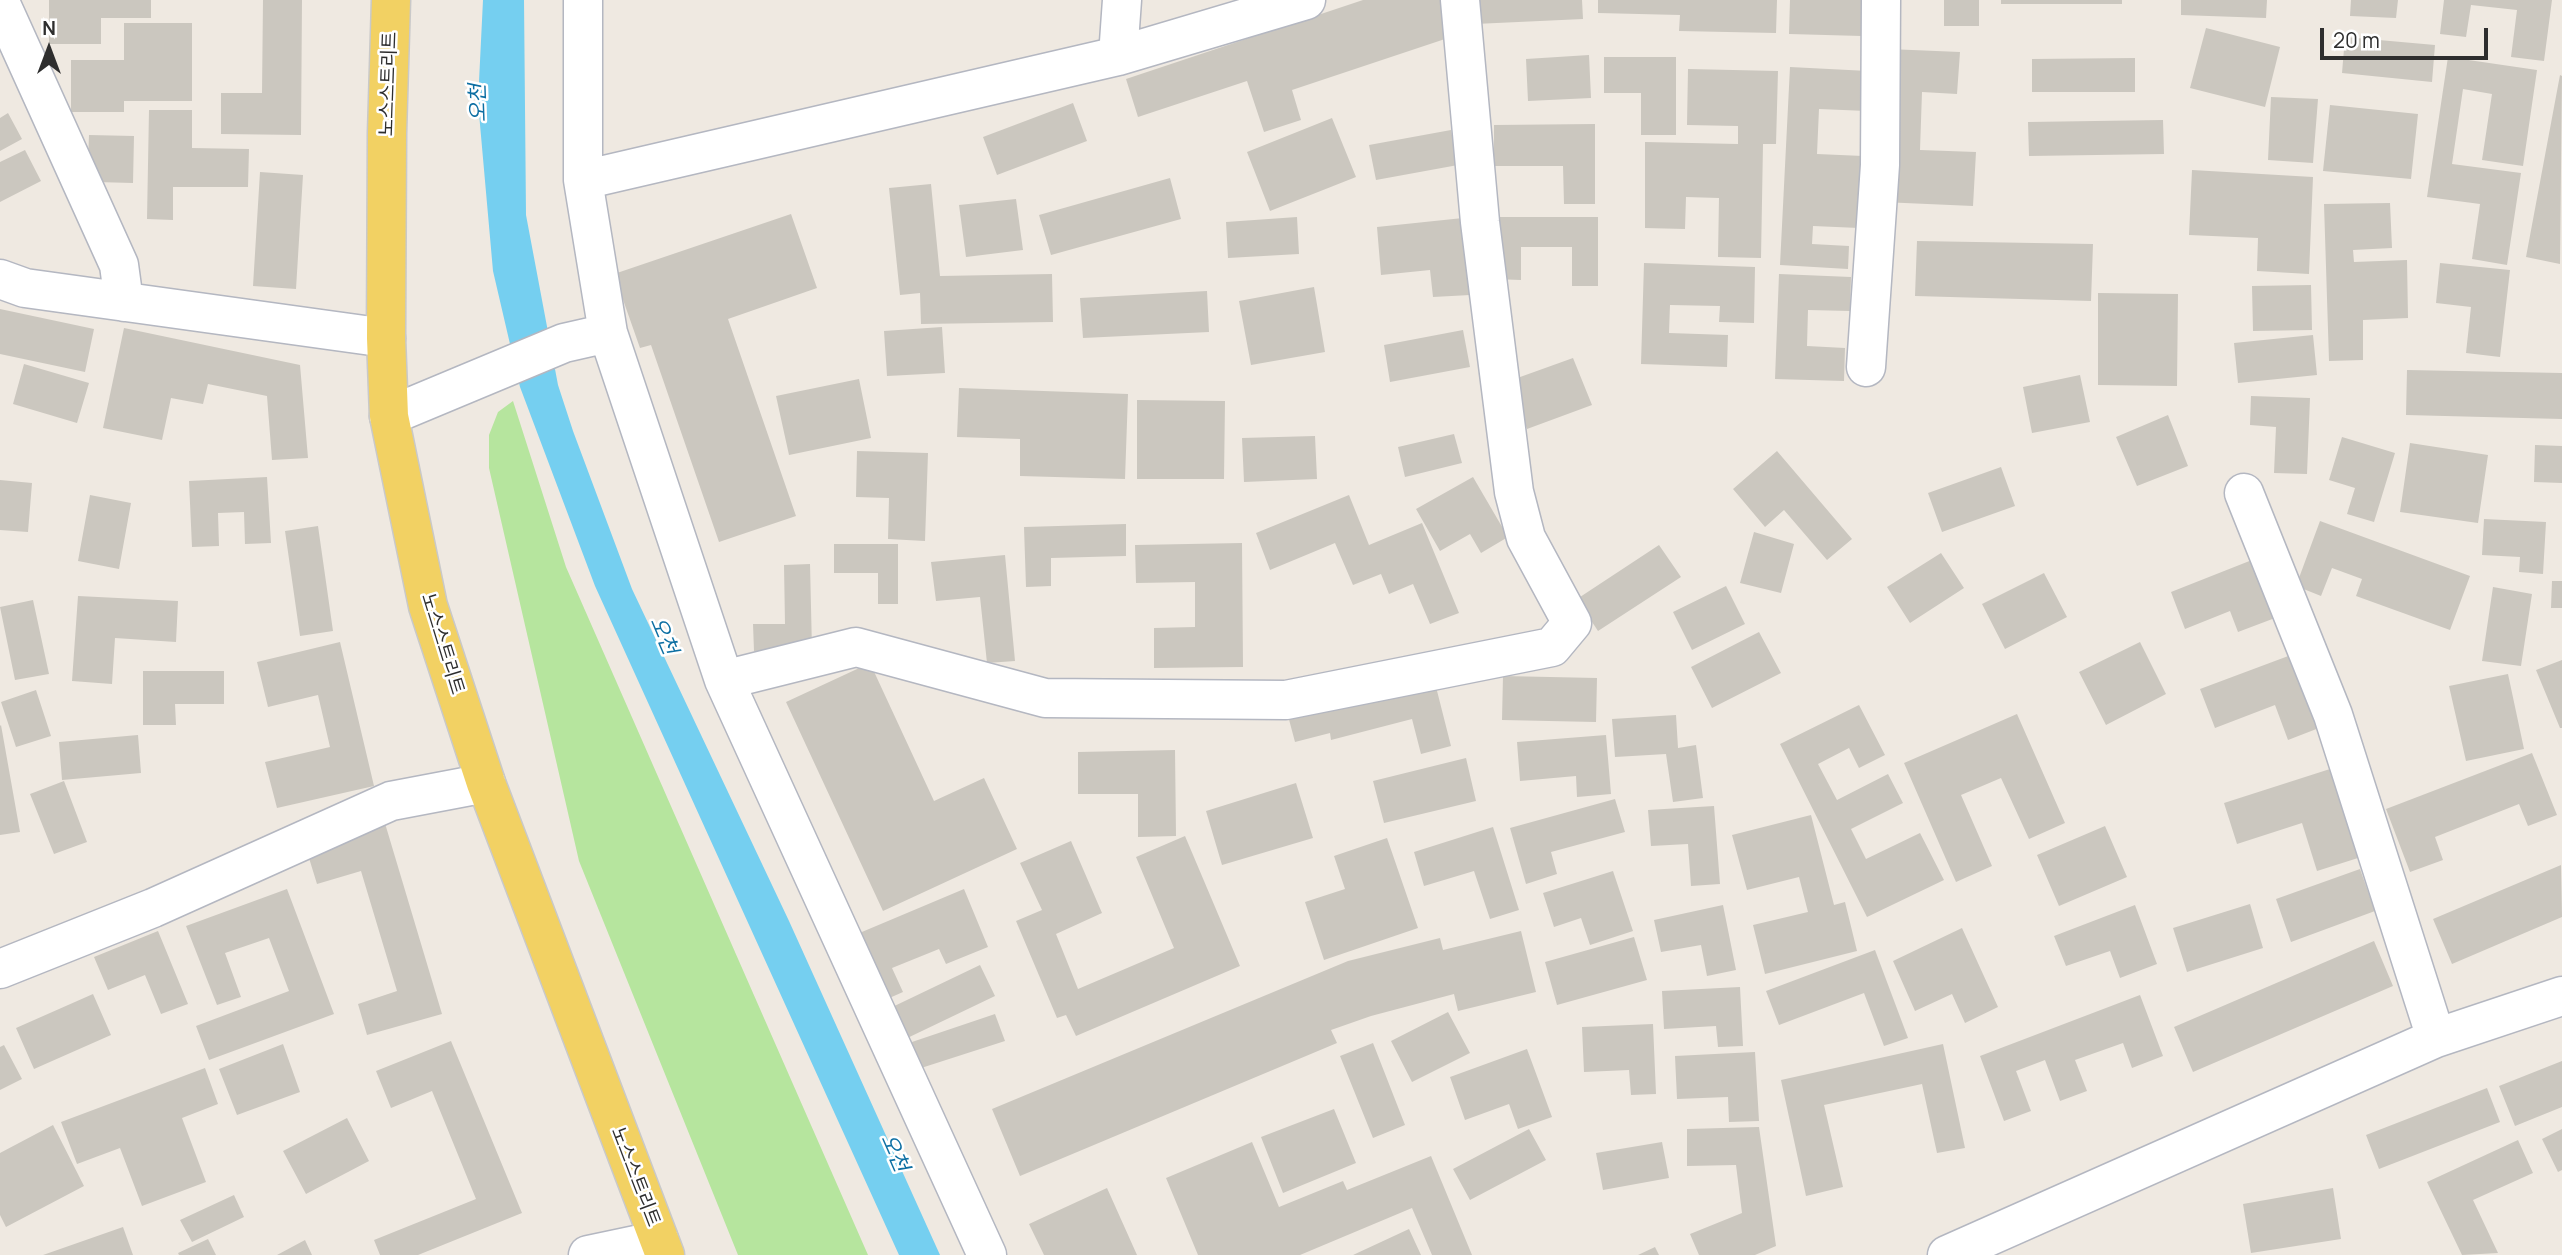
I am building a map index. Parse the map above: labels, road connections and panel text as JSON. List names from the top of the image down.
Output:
{
  "streets": {
    "main road": ["노스스트리트"]
  },
  "water": ["오천"],
  "scale_bar": "20 m",
  "north": "top"
}
